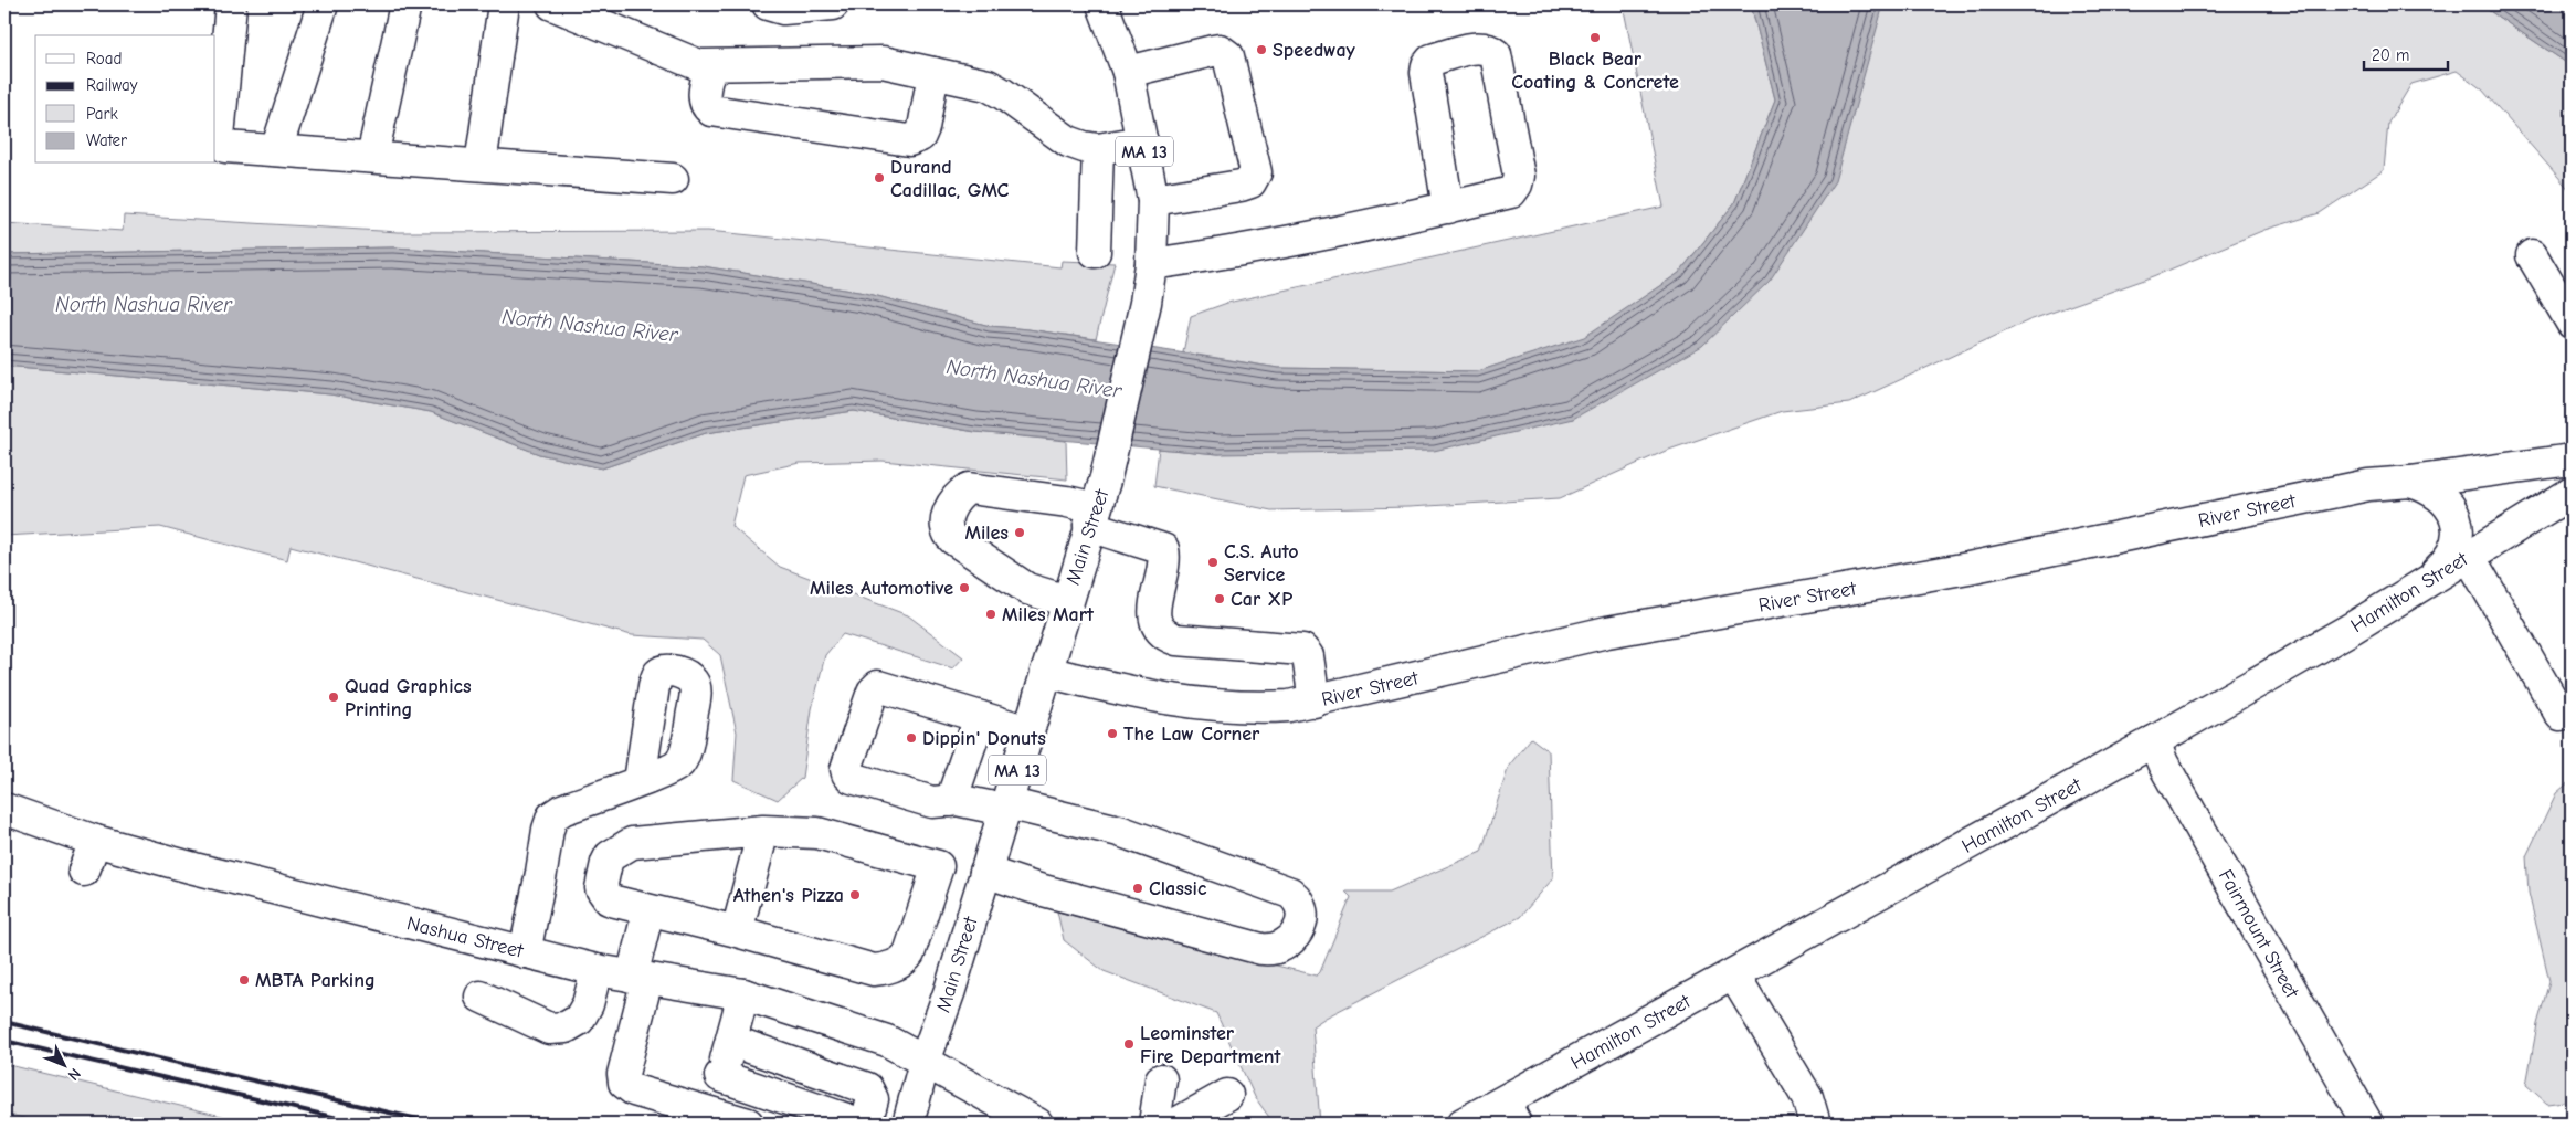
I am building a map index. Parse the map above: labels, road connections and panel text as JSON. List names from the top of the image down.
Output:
{
  "streets": {
    "main road": [
      "MA 13",
      "River Street",
      "Main Street",
      "Hamilton Street",
      "Fairmount Street",
      "Nashua Street"
    ]
  },
  "crossings": [
    ["River Street", "Main Street"],
    ["Main Street", "Nashua Street"],
    ["Hamilton Street", "Fairmount Street"]
  ],
  "water": ["North Nashua River"],
  "places": [
    "Black Bear Coating & Concrete",
    "Speedway",
    "Durand Cadillac, GMC",
    "Miles",
    "C.S. Auto Service",
    "Miles Automotive",
    "Car XP",
    "Miles Mart",
    "Quad Graphics Printing",
    "The Law Corner",
    "Dippin' Donuts",
    "Classic",
    "Athen's Pizza",
    "MBTA Parking",
    "Leominster Fire Department"
  ],
  "legend": [
    "Road",
    "Railway",
    "Park",
    "Water"
  ],
  "scale_bar": "20 m",
  "north": "bottom right"
}
